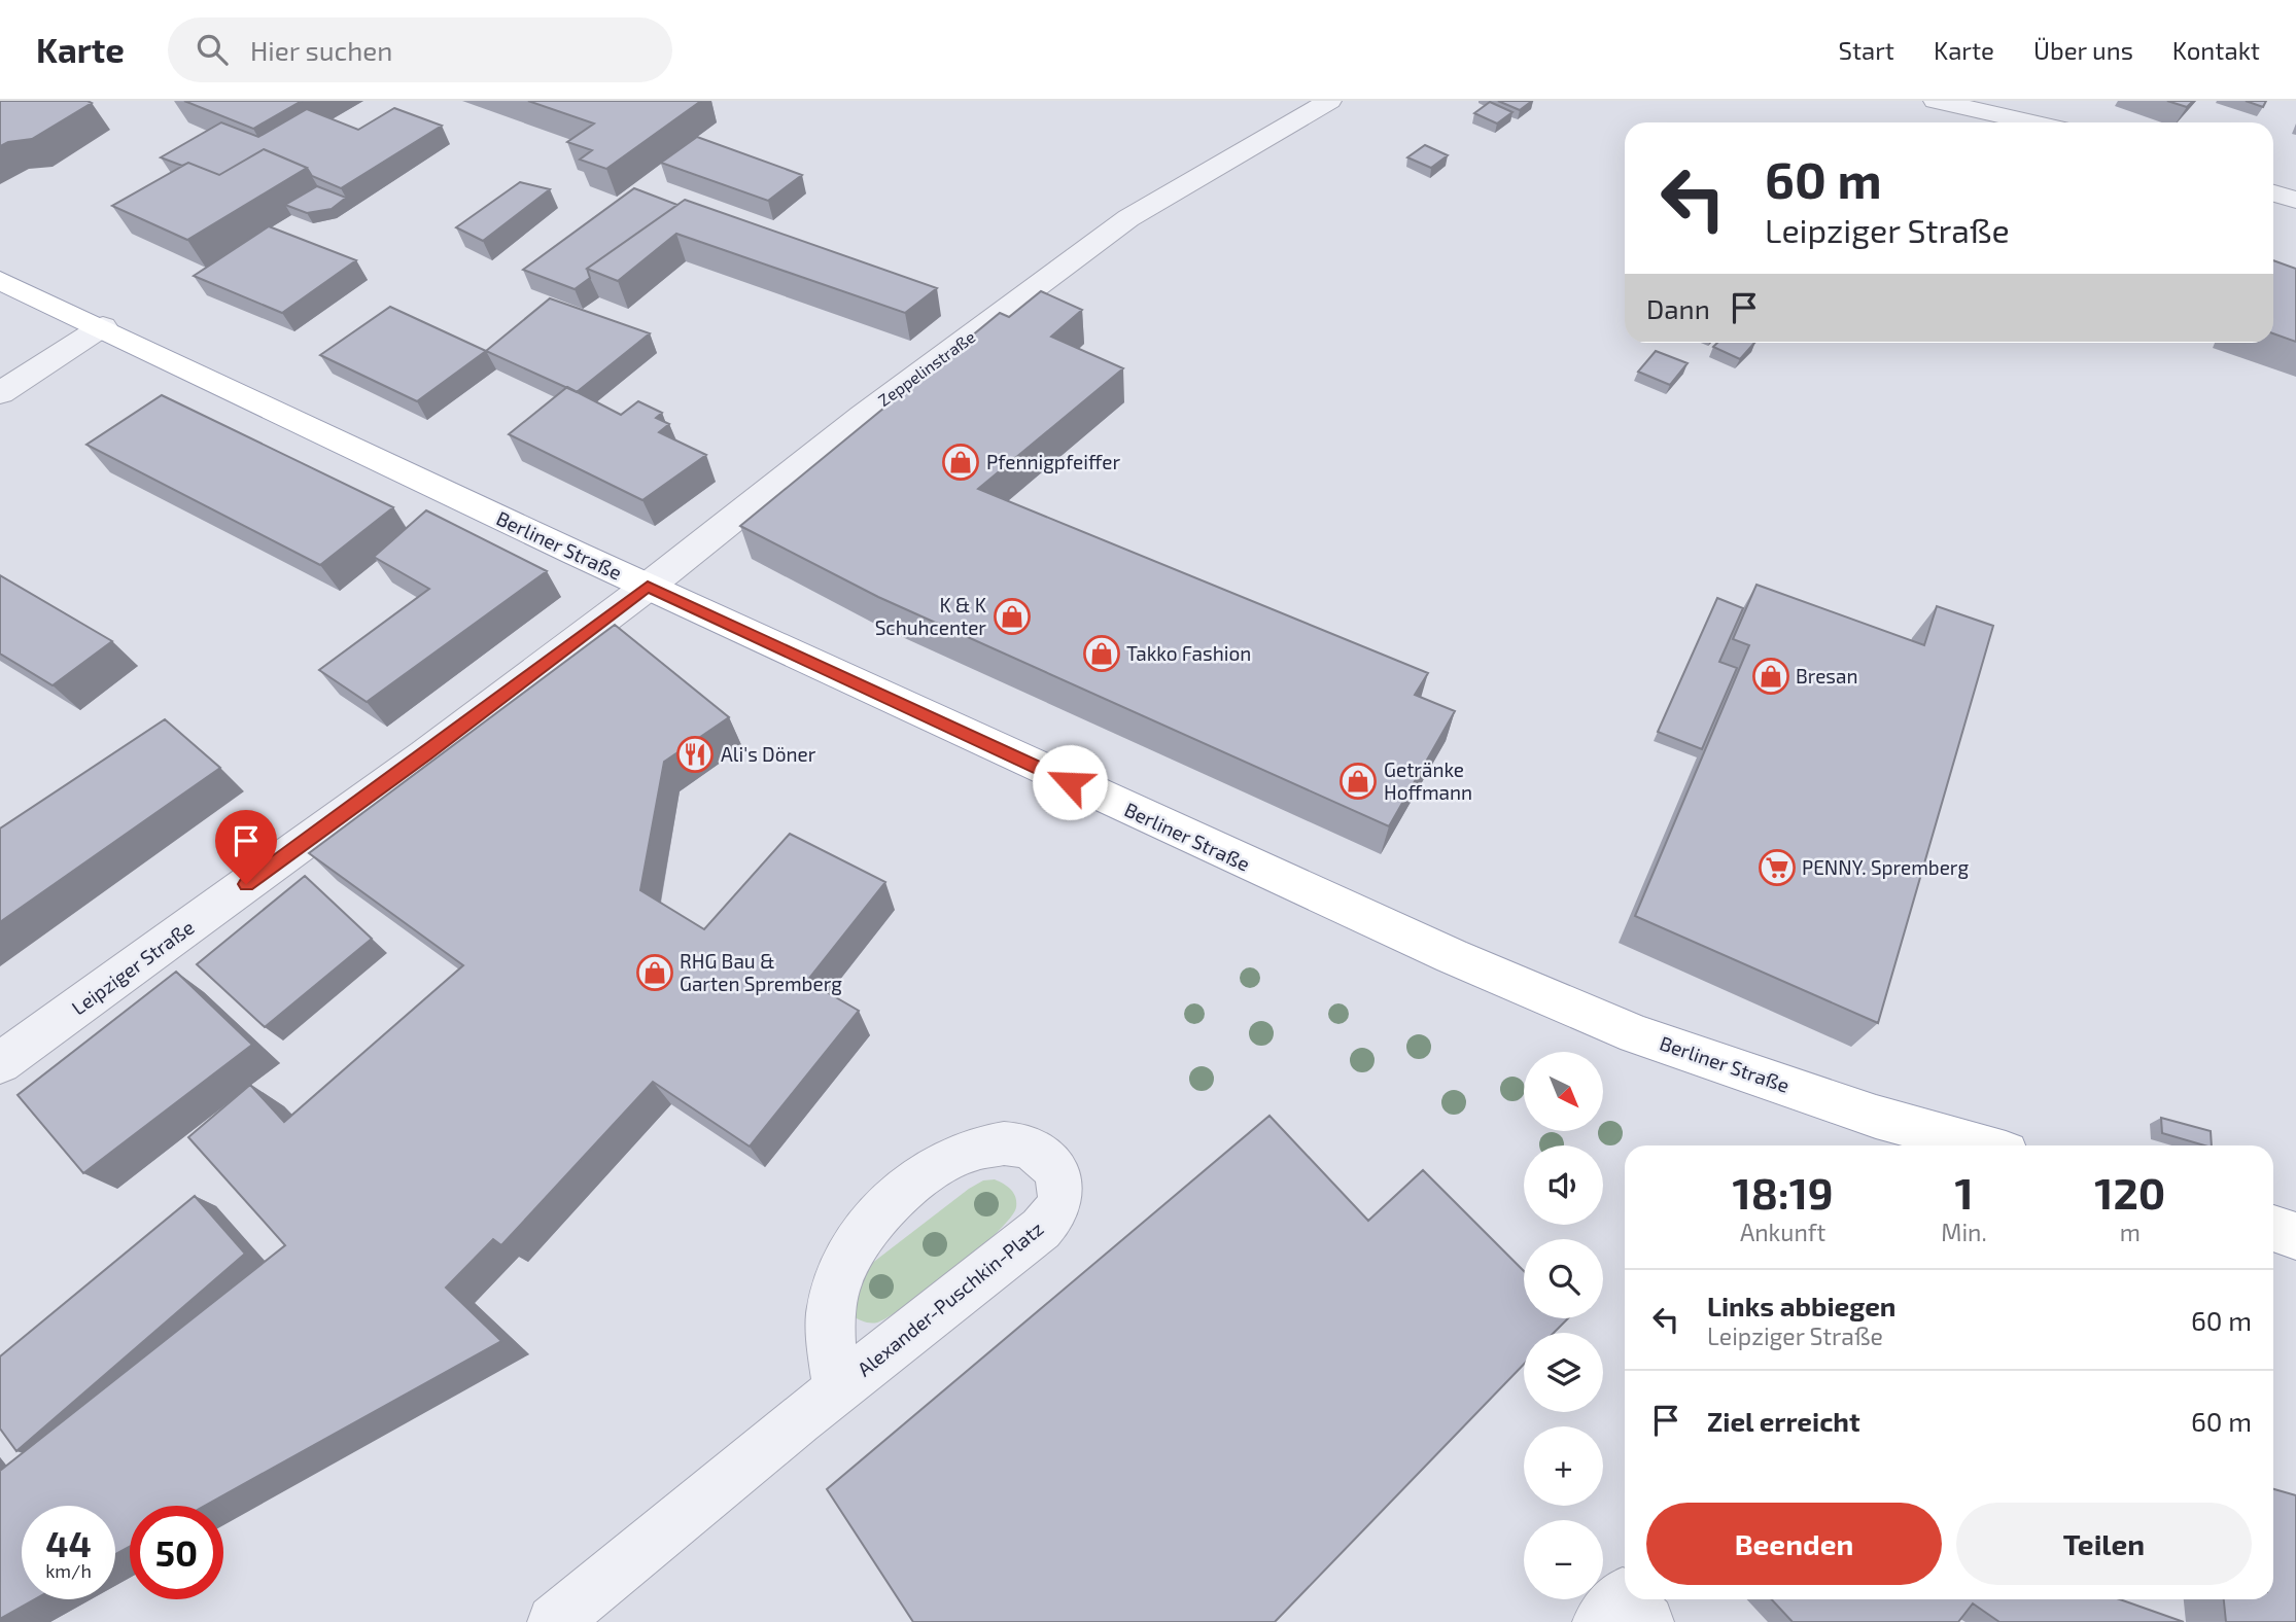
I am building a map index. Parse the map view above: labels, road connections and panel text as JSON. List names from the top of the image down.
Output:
{
  "streets": {
    "main road": ["Berliner Straße"],
    "street": ["Zeppelinstraße", "Leipziger Straße", "Alexander-Puschkin-Platz"]
  },
  "crossings": [
    ["Zeppelinstraße", "Berliner Straße"],
    ["Zeppelinstraße", "Leipziger Straße"],
    ["Berliner Straße", "Leipziger Straße"]
  ],
  "places": {
    "shop": [
      "Pfennigpfeiffer",
      "K & K Schuhcenter",
      "Takko Fashion",
      "Bresan",
      "Getränke Hoffmann",
      "RHG Bau & Garten Spremberg"
    ],
    "restaurant": ["Ali's Döner"],
    "supermarket": ["PENNY. Spremberg"]
  },
  "north": "bottom right",
  "page": {
    "header": "Karte",
    "search": "Hier suchen",
    "nav": [
      "Start",
      "Karte",
      "Über uns",
      "Kontakt"
    ],
    "turn": ["60 m", "Leipziger Straße"],
    "then": "Dann",
    "map_buttons": ["+", "−"],
    "eta": [
      "18:19",
      "Ankunft",
      "1",
      "Min.",
      "120",
      "m"
    ],
    "list": [
      {
        "name": "Links abbiegen",
        "note": "Leipziger Straße",
        "value": "60 m"
      },
      {
        "name": "Ziel erreicht",
        "value": "60 m"
      }
    ],
    "buttons": ["Beenden", "Teilen"],
    "speed": "44 km/h",
    "limit": "50"
  }
}
